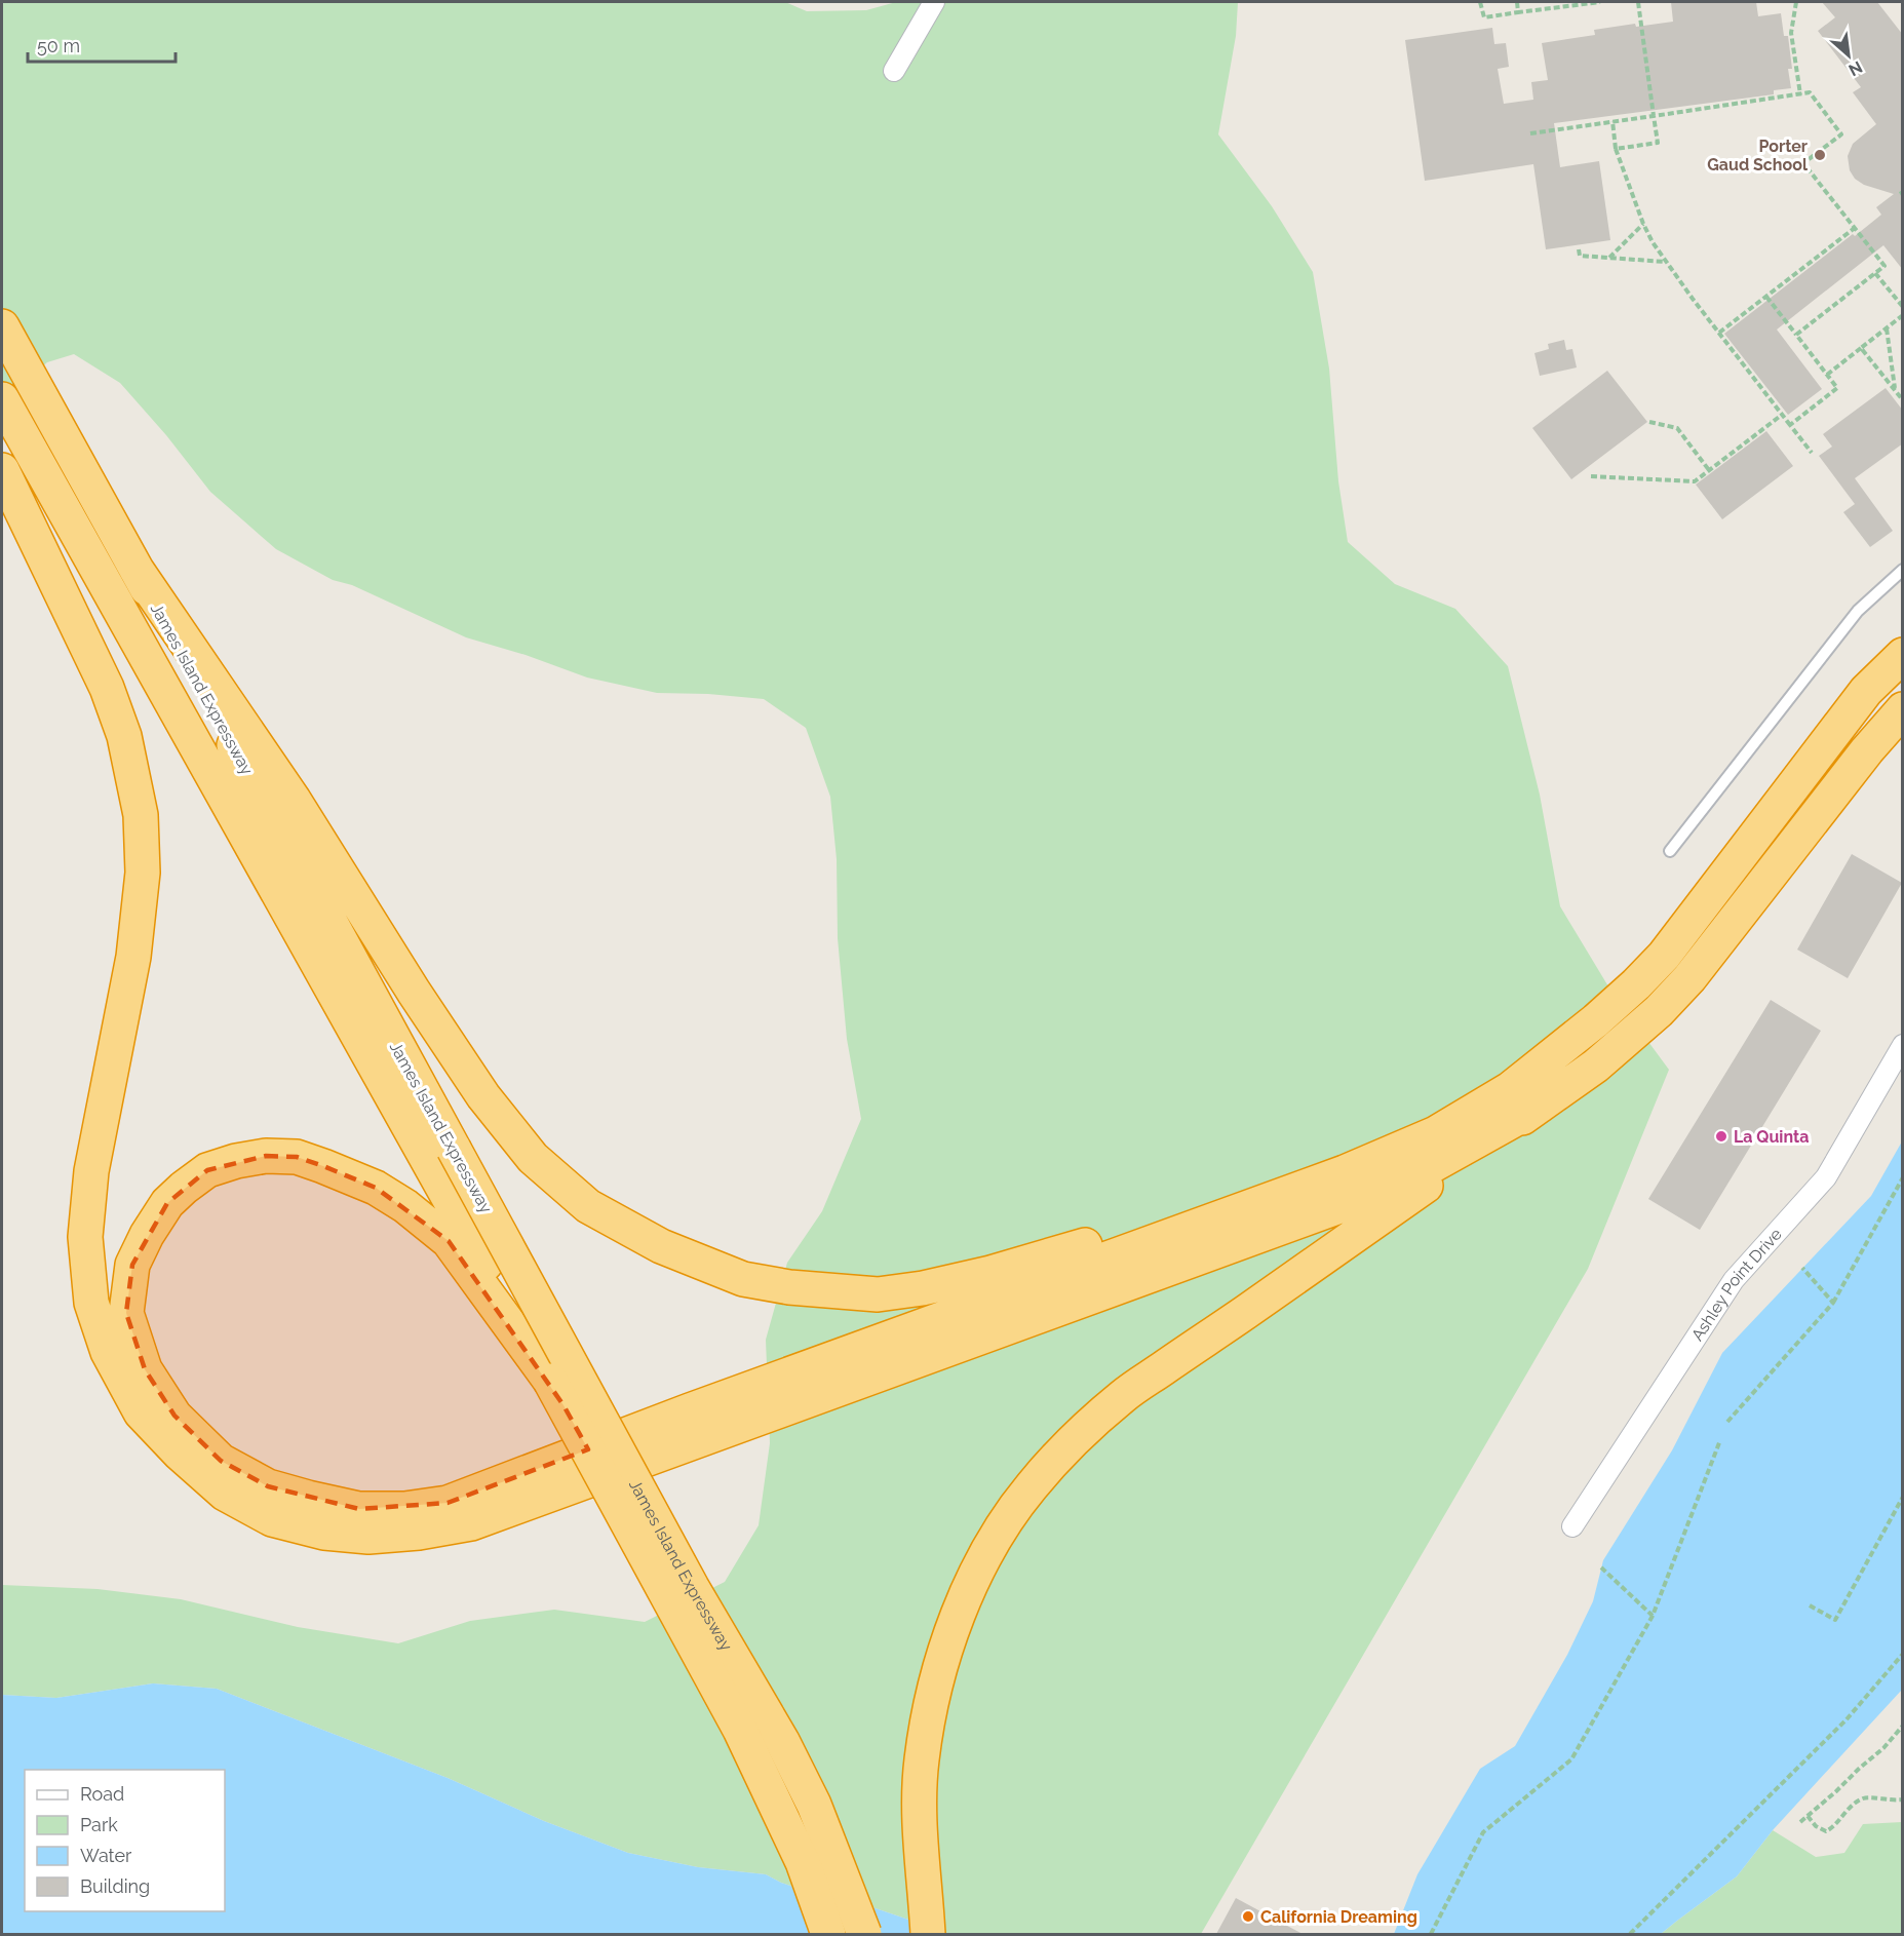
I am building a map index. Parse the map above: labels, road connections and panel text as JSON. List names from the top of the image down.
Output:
{
  "streets": {
    "highway": ["James Island Expressway"],
    "street": ["Ashley Point Drive"]
  },
  "places": ["Porter Gaud School", "La Quinta", "California Dreaming"],
  "legend": [
    "Road",
    "Park",
    "Water",
    "Building"
  ],
  "scale_bar": "50 m",
  "north": "bottom right"
}
